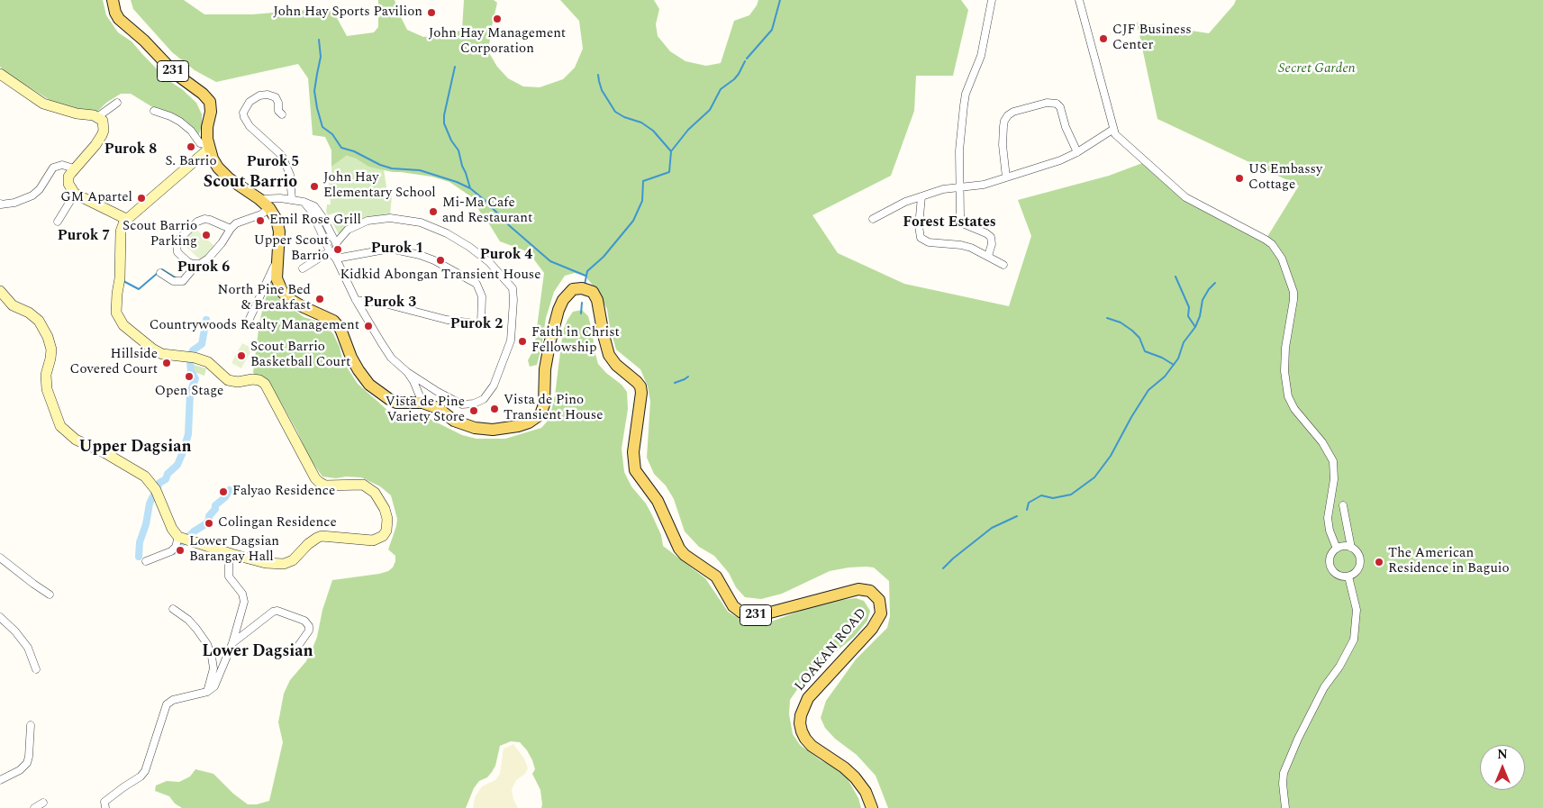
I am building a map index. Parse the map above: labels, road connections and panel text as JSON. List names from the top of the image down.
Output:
{
  "streets": {
    "main road": ["231", "LOAKAN ROAD"]
  },
  "districts": [
    "Purok 8",
    "Purok 5",
    "Scout Barrio",
    "Forest Estates",
    "Purok 7",
    "Purok 1",
    "Purok 4",
    "Purok 6",
    "Purok 3",
    "Purok 2",
    "Upper Dagsian",
    "Lower Dagsian"
  ],
  "parks": ["Secret Garden"],
  "places": [
    "John Hay Sports Pavilion",
    "John Hay Management Corporation",
    "CJF Business Center",
    "S. Barrio",
    "US Embassy Cottage",
    "John Hay Elementary School",
    "GM Apartel",
    "Mi-Ma Cafe and Restaurant",
    "Emil Rose Grill",
    "Scout Barrio Parking",
    "Upper Scout Barrio",
    "Kidkid Abongan Transient House",
    "North Pine Bed & Breakfast",
    "Countrywoods Realty Management",
    "Faith in Christ Fellowship",
    "Scout Barrio Basketball Court",
    "Hillside Covered Court",
    "Open Stage",
    "Vista de Pino Transient House",
    "Vista de Pine Variety Store",
    "Falyao Residence",
    "Colingan Residence",
    "Lower Dagsian Barangay Hall",
    "The American Residence in Baguio"
  ],
  "north": "top"
}
